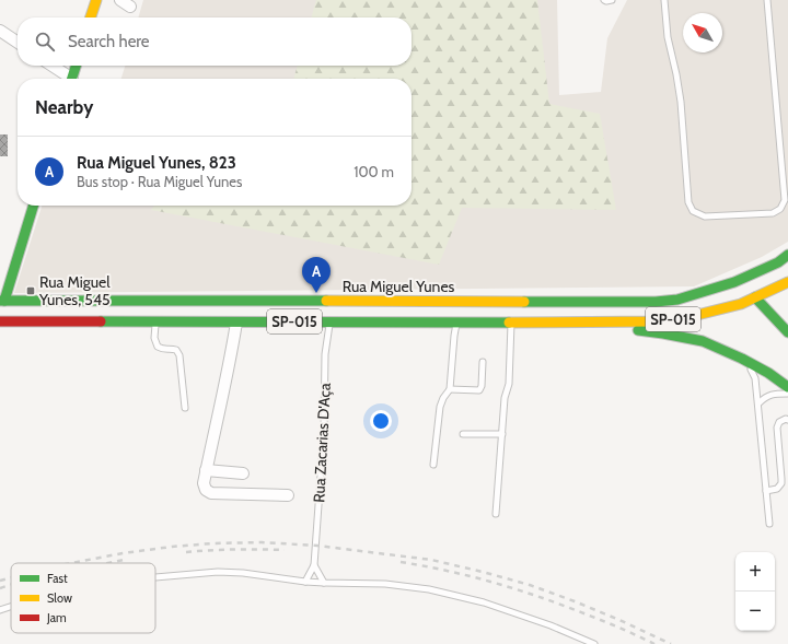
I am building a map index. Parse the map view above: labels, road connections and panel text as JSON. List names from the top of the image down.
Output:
{
  "streets": {
    "main road": ["Rua Miguel Yunes", "SP-015"],
    "lane": ["Rua Zacarias D'Aça"]
  },
  "crossings": [
    ["SP-015", "Rua Zacarias D'Aça"]
  ],
  "places": {
    "transit": ["Rua Miguel Yunes, 545"]
  },
  "legend": ["Fast", "Slow", "Jam"],
  "north": "top left",
  "page": {
    "search": "Search here",
    "heading": "Nearby",
    "list": [
      {
        "mark": "A",
        "name": "Rua Miguel Yunes, 823",
        "note": "Bus stop · Rua Miguel Yunes",
        "value": "100 m"
      }
    ],
    "pins": "A",
    "map_buttons": ["+", "−"]
  }
}
